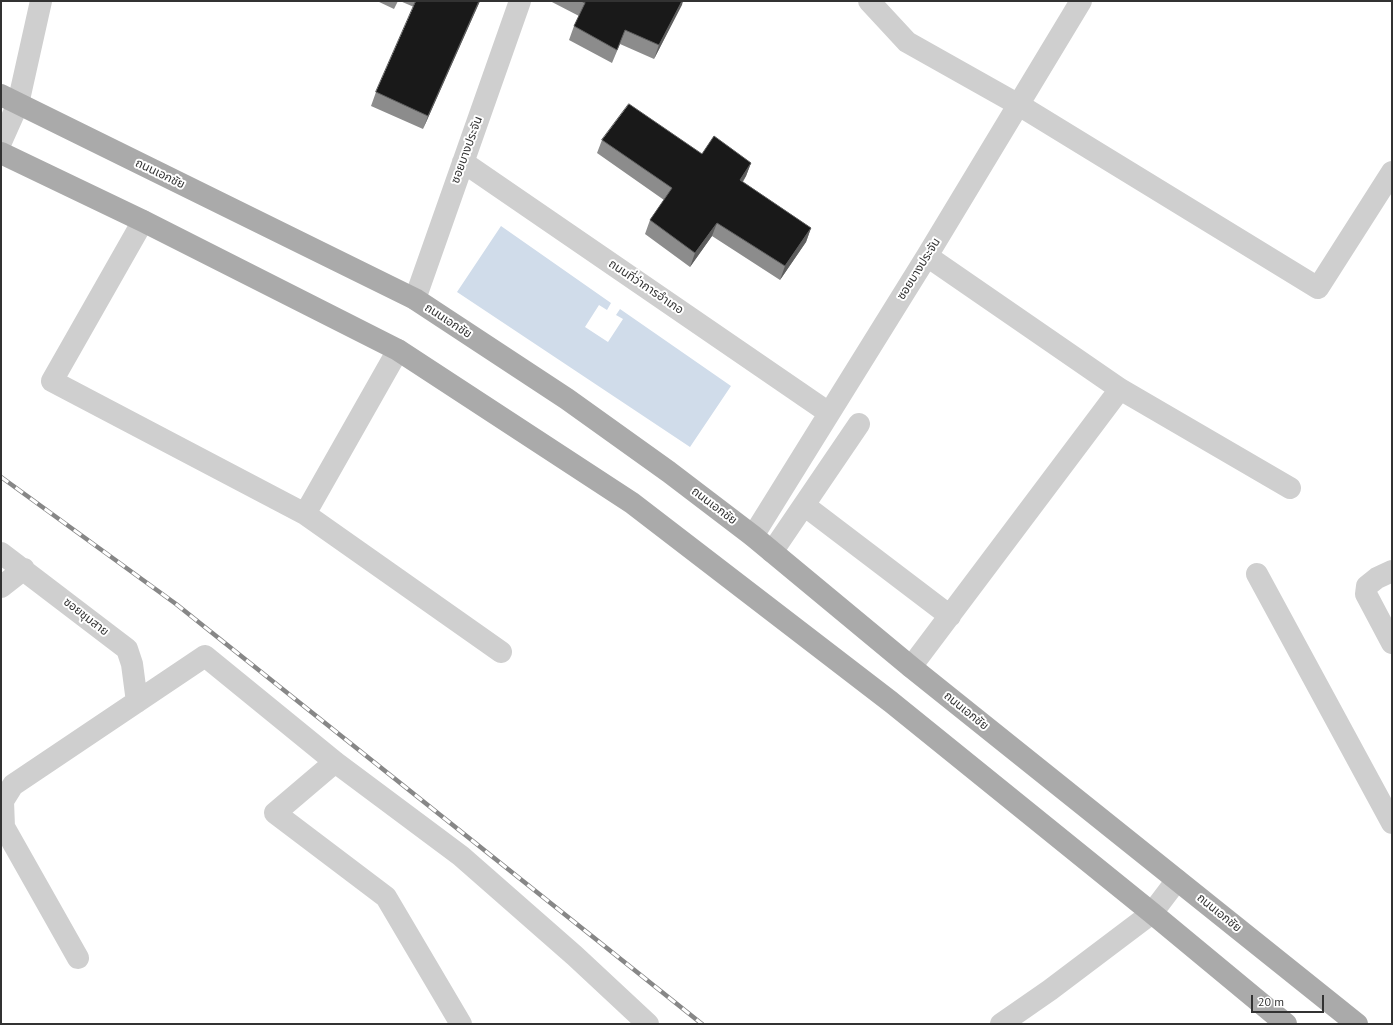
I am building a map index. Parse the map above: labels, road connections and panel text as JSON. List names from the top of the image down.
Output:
{
  "streets": {
    "main road": ["ถนนเอกชัย"],
    "street": ["ซอยบางประจัน", "ถนนที่ว่าการอำเภอ", "ซอยชุมสาย"]
  },
  "crossings": [
    ["ซอยบางประจัน", "ถนนเอกชัย"],
    ["ซอยบางประจัน", "ถนนที่ว่าการอำเภอ"]
  ],
  "scale_bar": "20 m"
}
